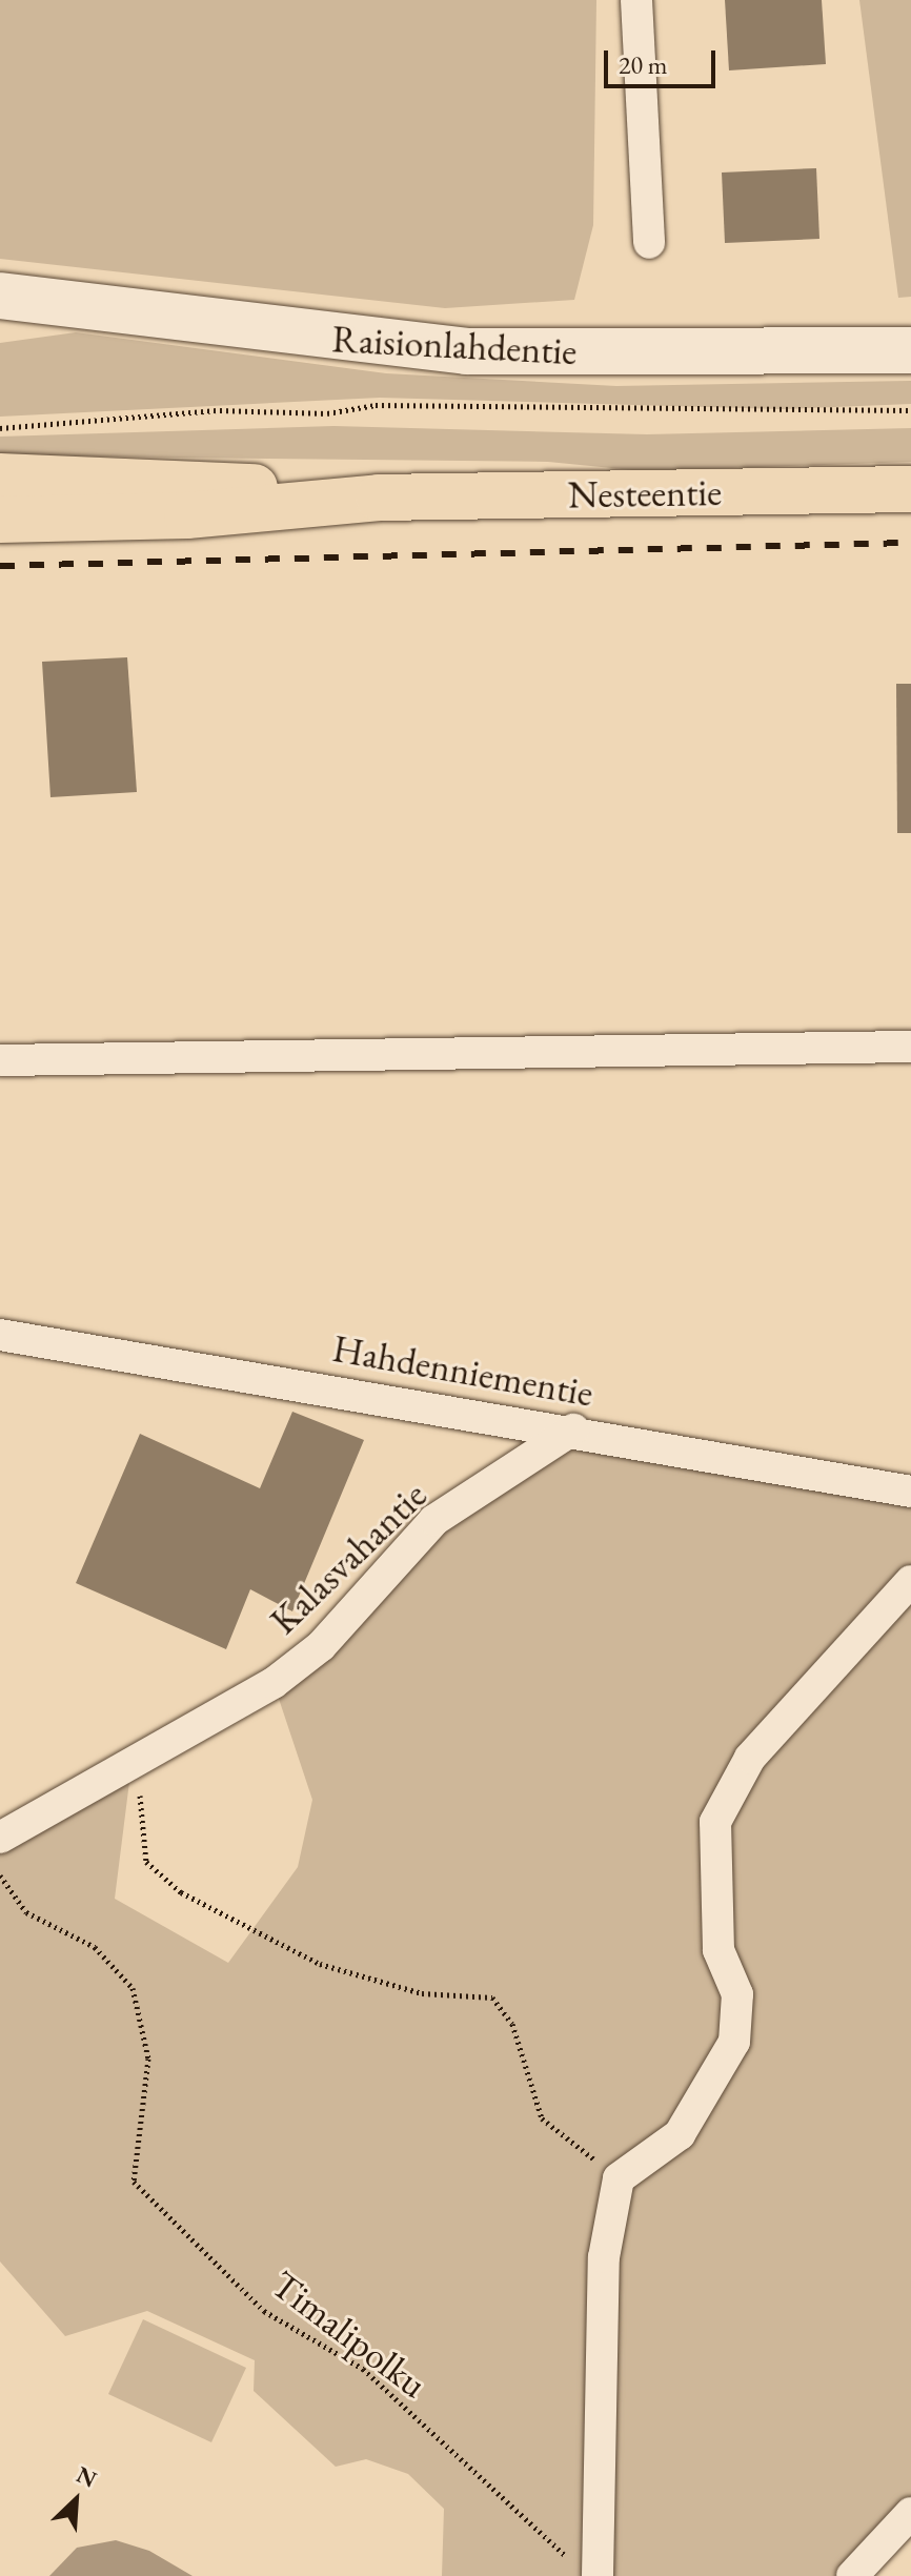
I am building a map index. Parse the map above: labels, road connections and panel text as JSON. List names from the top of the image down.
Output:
{
  "streets": {
    "main road": ["Raisionlahdentie", "Nesteentie"],
    "street": ["Hahdenniementie", "Kalasvahantie"],
    "path": ["Timalipolku"]
  },
  "crossings": [
    ["Hahdenniementie", "Kalasvahantie"]
  ],
  "scale_bar": "20 m",
  "north": "top right"
}
